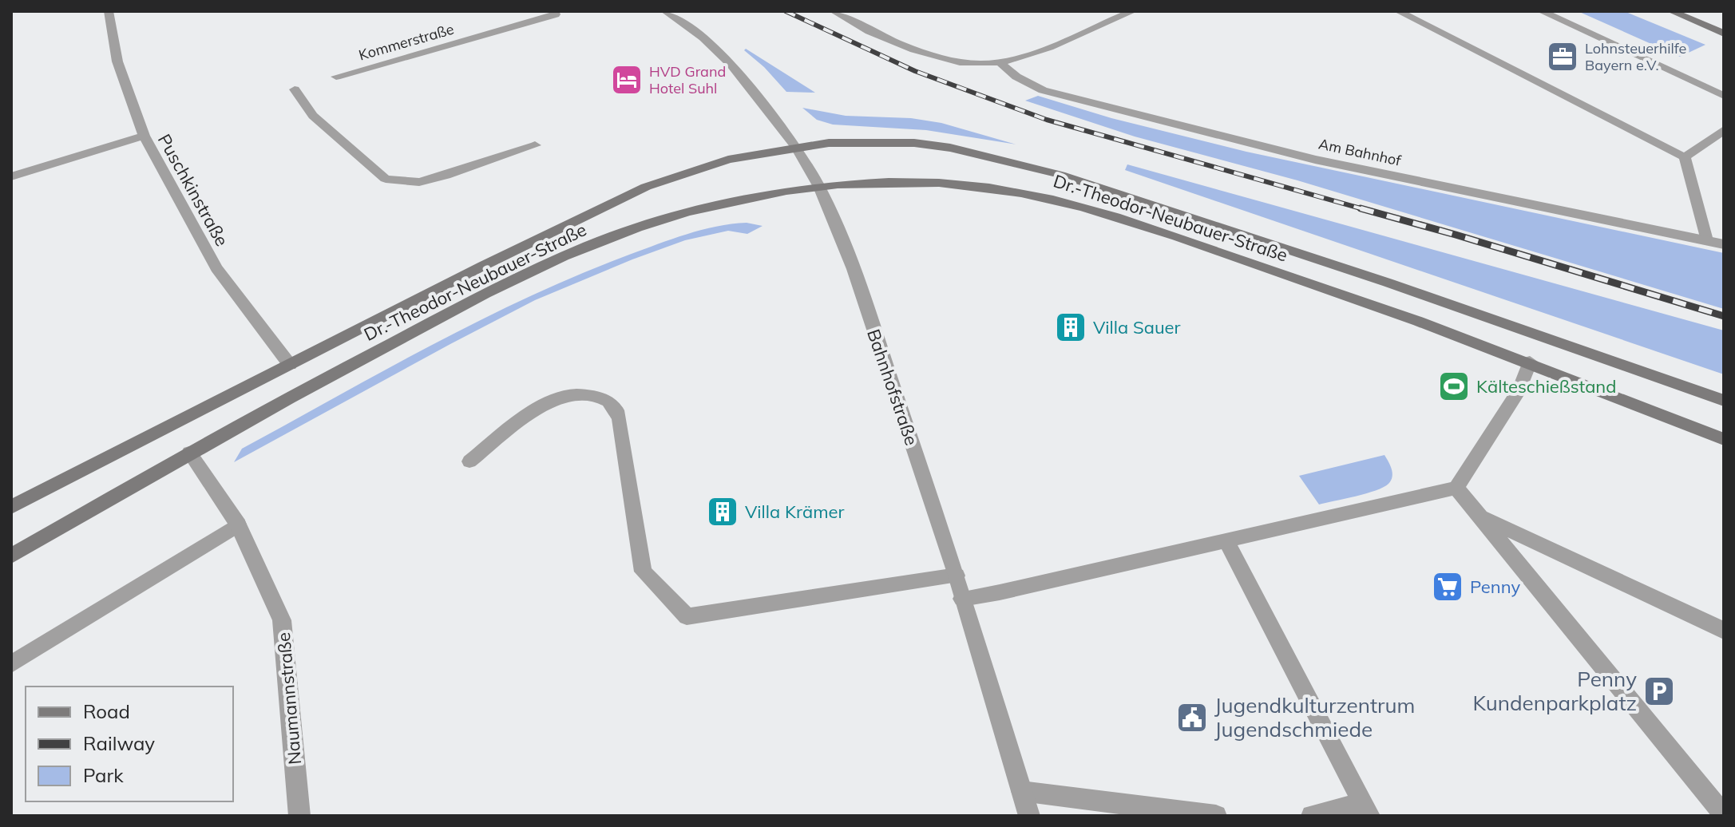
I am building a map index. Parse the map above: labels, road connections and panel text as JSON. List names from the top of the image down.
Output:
{
  "streets": {
    "main road": ["Dr.-Theodor-Neubauer-Straße"],
    "street": [
      "Kommerstraße",
      "Am Bahnhof",
      "Puschkinstraße",
      "Bahnhofstraße",
      "Naumannstraße"
    ]
  },
  "crossings": [
    ["Puschkinstraße", "Dr.-Theodor-Neubauer-Straße"],
    ["Dr.-Theodor-Neubauer-Straße", "Bahnhofstraße"],
    ["Dr.-Theodor-Neubauer-Straße", "Naumannstraße"]
  ],
  "places": {
    "office": ["Lohnsteuerhilfe Bayern e.V."],
    "hotel": ["HVD Grand Hotel Suhl"],
    "building": ["Villa Sauer", "Villa Krämer"],
    "sports": ["Kälteschießstand"],
    "supermarket": ["Penny"],
    "parking": ["Penny Kundenparkplatz"],
    "public building": ["Jugendkulturzentrum Jugendschmiede"]
  },
  "legend": ["Road", "Railway", "Park"]
}
